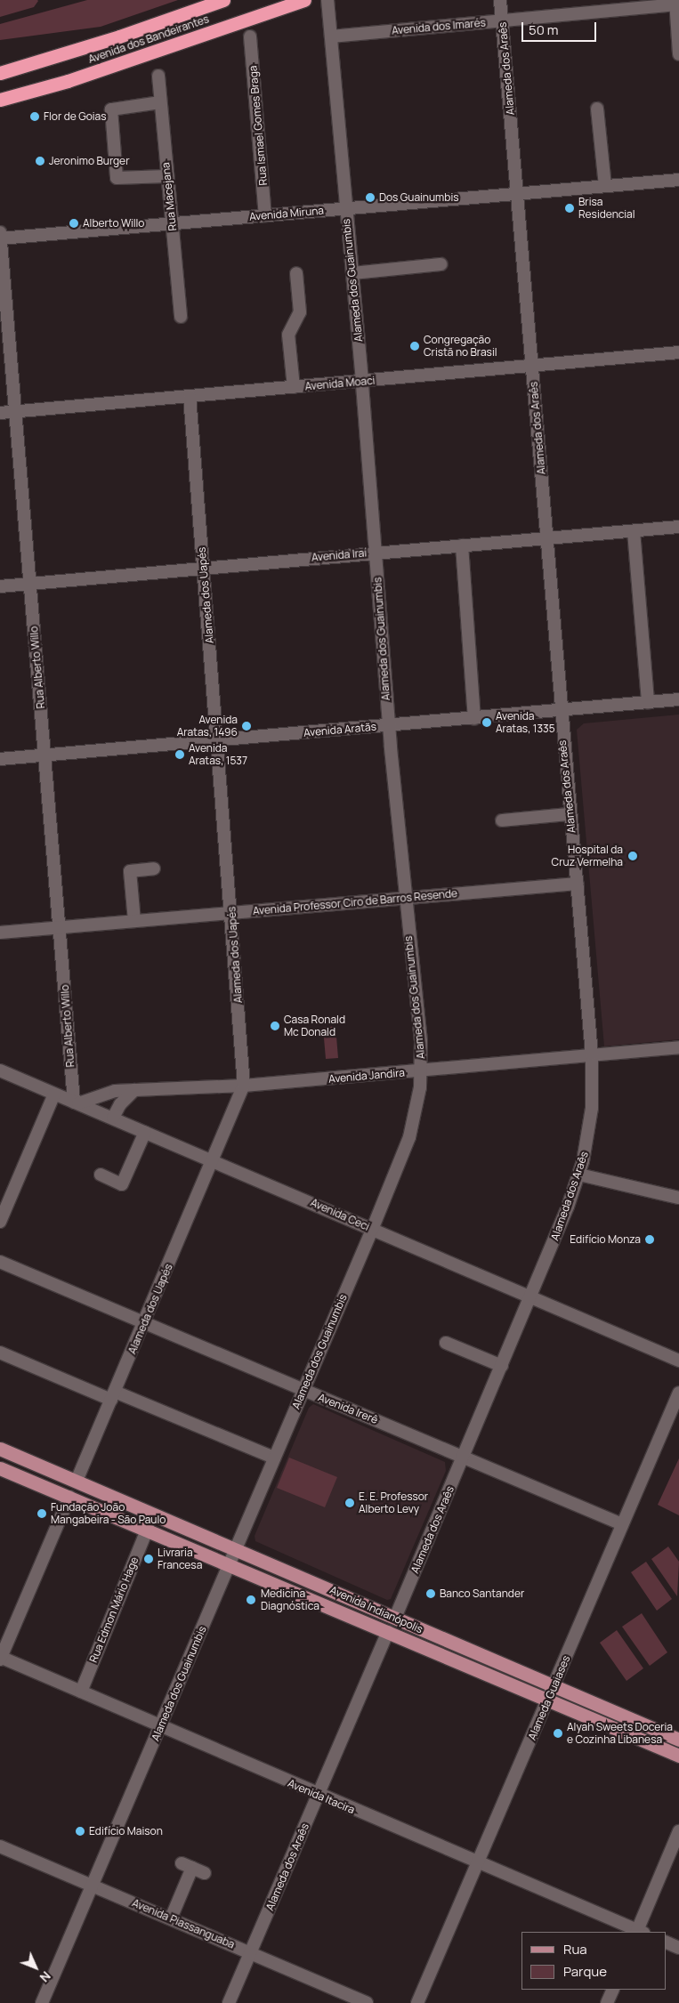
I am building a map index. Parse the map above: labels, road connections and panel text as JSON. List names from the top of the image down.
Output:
{
  "streets": {
    "highway": ["Avenida dos Bandeirantes"],
    "main road": ["Avenida Indianópolis"],
    "street": [
      "Avenida dos Imarés",
      "Alameda dos Araês",
      "Rua Ismael Gomes Braga",
      "Rua Macejana",
      "Avenida Miruna",
      "Alameda dos Guainumbis",
      "Avenida Moaci",
      "Avenida Iraí",
      "Alameda dos Uapés",
      "Rua Alberto Willo",
      "Avenida Aratãs",
      "Avenida Professor Ciro de Barros Resende",
      "Avenida Jandira",
      "Avenida Ceci",
      "Avenida Irerê",
      "Rua Edmon Mário Hage",
      "Alameda Guaiases",
      "Avenida Itacira",
      "Avenida Piassanguaba"
    ]
  },
  "crossings": [
    ["Avenida dos Imarés", "Alameda dos Araês"],
    ["Avenida dos Imarés", "Alameda dos Guainumbis"],
    ["Alameda dos Araês", "Avenida Miruna"],
    ["Alameda dos Araês", "Avenida Moaci"],
    ["Alameda dos Araês", "Avenida Iraí"],
    ["Alameda dos Araês", "Avenida Aratãs"],
    ["Alameda dos Araês", "Avenida Professor Ciro de Barros Resende"],
    ["Alameda dos Araês", "Avenida Jandira"],
    ["Alameda dos Araês", "Avenida Ceci"],
    ["Alameda dos Araês", "Avenida Irerê"],
    ["Alameda dos Araês", "Avenida Indianópolis"],
    ["Alameda dos Araês", "Avenida Itacira"],
    ["Alameda dos Araês", "Avenida Piassanguaba"],
    ["Rua Ismael Gomes Braga", "Avenida Miruna"],
    ["Rua Macejana", "Avenida Miruna"],
    ["Avenida Miruna", "Alameda dos Guainumbis"],
    ["Avenida Miruna", "Rua Alberto Willo"],
    ["Alameda dos Guainumbis", "Avenida Moaci"],
    ["Alameda dos Guainumbis", "Avenida Iraí"],
    ["Alameda dos Guainumbis", "Avenida Aratãs"],
    ["Alameda dos Guainumbis", "Avenida Professor Ciro de Barros Resende"],
    ["Alameda dos Guainumbis", "Avenida Jandira"],
    ["Alameda dos Guainumbis", "Avenida Ceci"],
    ["Alameda dos Guainumbis", "Avenida Irerê"],
    ["Alameda dos Guainumbis", "Avenida Indianópolis"],
    ["Alameda dos Guainumbis", "Avenida Itacira"],
    ["Alameda dos Guainumbis", "Avenida Piassanguaba"],
    ["Avenida Moaci", "Alameda dos Uapés"],
    ["Avenida Moaci", "Rua Alberto Willo"],
    ["Avenida Iraí", "Alameda dos Uapés"],
    ["Avenida Iraí", "Rua Alberto Willo"],
    ["Alameda dos Uapés", "Avenida Aratãs"],
    ["Alameda dos Uapés", "Avenida Professor Ciro de Barros Resende"],
    ["Alameda dos Uapés", "Avenida Jandira"],
    ["Alameda dos Uapés", "Avenida Ceci"],
    ["Alameda dos Uapés", "Avenida Irerê"],
    ["Alameda dos Uapés", "Avenida Indianópolis"],
    ["Rua Alberto Willo", "Avenida Aratãs"],
    ["Rua Alberto Willo", "Avenida Professor Ciro de Barros Resende"],
    ["Rua Alberto Willo", "Avenida Jandira"],
    ["Rua Alberto Willo", "Avenida Ceci"],
    ["Avenida Jandira", "Avenida Ceci"],
    ["Avenida Irerê", "Alameda Guaiases"],
    ["Rua Edmon Mário Hage", "Avenida Indianópolis"],
    ["Rua Edmon Mário Hage", "Avenida Itacira"],
    ["Avenida Indianópolis", "Alameda Guaiases"],
    ["Alameda Guaiases", "Avenida Itacira"]
  ],
  "places": [
    "Flor de Goias",
    "Jeronimo Burger",
    "Dos Guainumbis",
    "Brisa Residencial",
    "Alberto Willo",
    "Congregação Cristã no Brasil",
    "Avenida Aratas, 1335",
    "Avenida Aratas, 1496",
    "Avenida Aratas, 1537",
    "Hospital da Cruz Vermelha",
    "Casa Ronald Mc Donald",
    "Edifício Monza",
    "E. E. Professor Alberto Levy",
    "Fundação João Mangabeira - São Paulo",
    "Livraria Francesa",
    "Banco Santander",
    "Medicina Diagnóstica",
    "Alyah Sweets Doceria e Cozinha Libanesa",
    "Edifício Maison"
  ],
  "legend": ["Rua", "Parque"],
  "scale_bar": "50 m",
  "north": "bottom right"
}
